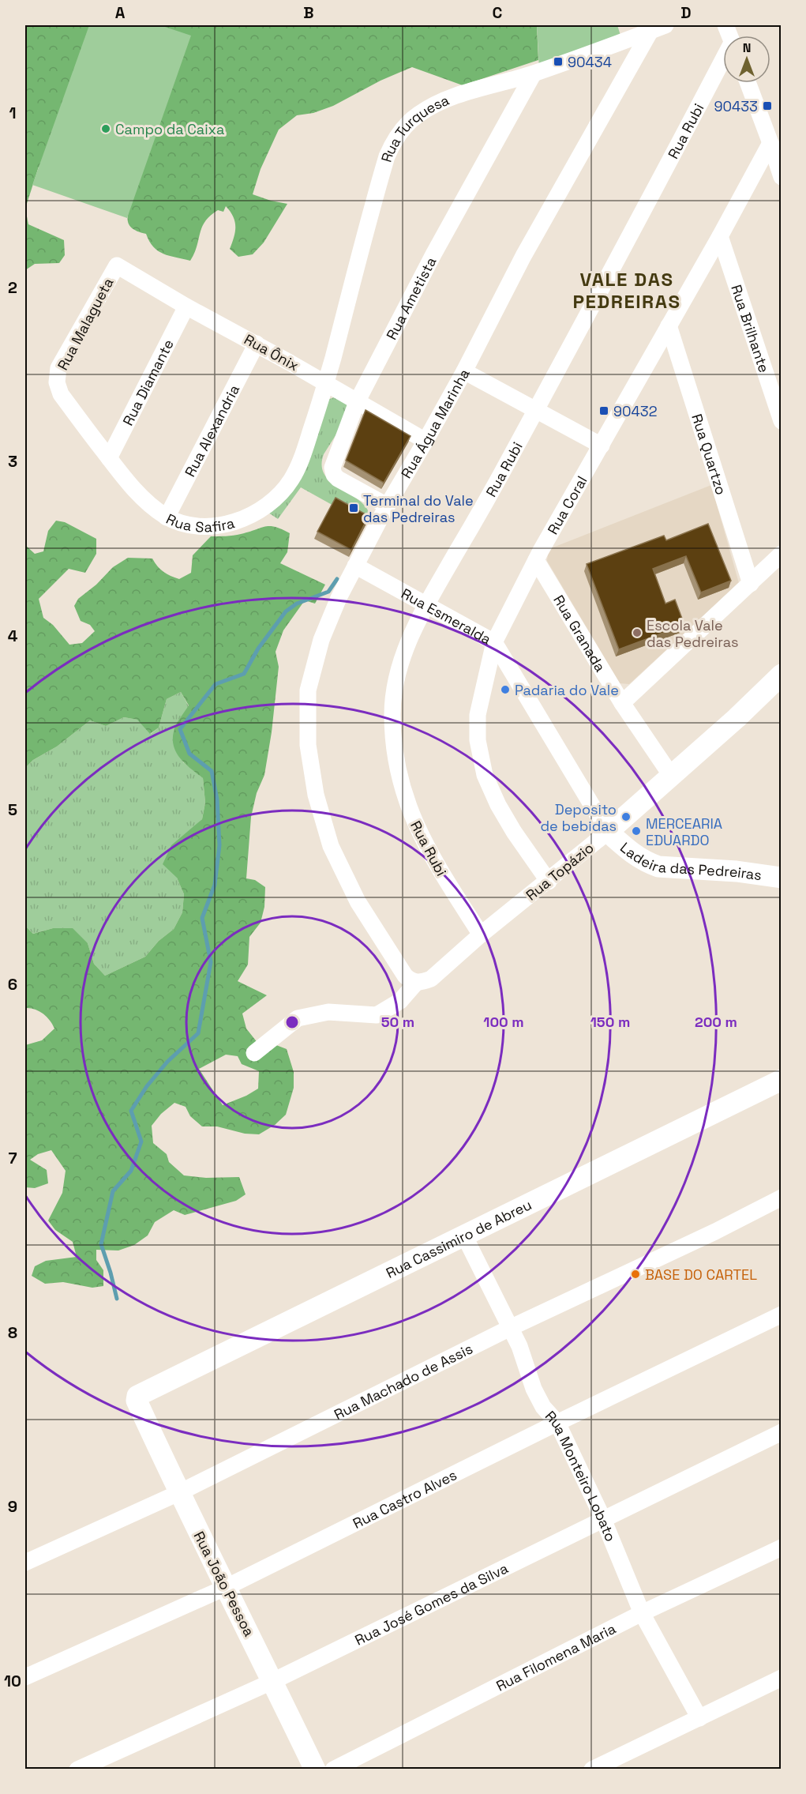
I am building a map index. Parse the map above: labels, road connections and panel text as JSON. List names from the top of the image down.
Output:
{
  "streets": {
    "street": [
      "Rua Rubi",
      "Rua Turquesa",
      "Rua Ametista",
      "Rua Malagueta",
      "Rua Brilhante",
      "Rua Ônix",
      "Rua Diamante",
      "Rua Água Marinha",
      "Rua Alexandria",
      "Rua Quartzo",
      "Rua Coral",
      "Rua Safira",
      "Rua Esmeralda",
      "Rua Granada",
      "Ladeira das Pedreiras",
      "Rua Topázio",
      "Rua Cassimiro de Abreu",
      "Rua Machado de Assis",
      "Rua Monteiro Lobato",
      "Rua Castro Alves",
      "Rua João Pessoa",
      "Rua José Gomes da Silva",
      "Rua Filomena Maria"
    ]
  },
  "crossings": [
    ["Rua Rubi", "Rua Esmeralda"],
    ["Rua Rubi", "Rua Topázio"],
    ["Rua Turquesa", "Rua Ametista"],
    ["Rua Turquesa", "Rua Ônix"],
    ["Rua Turquesa", "Rua Água Marinha"],
    ["Rua Turquesa", "Rua Safira"],
    ["Rua Ametista", "Rua Ônix"],
    ["Rua Ametista", "Rua Água Marinha"],
    ["Rua Malagueta", "Rua Ônix"],
    ["Rua Malagueta", "Rua Safira"],
    ["Rua Brilhante", "Rua Coral"],
    ["Rua Ônix", "Rua Diamante"],
    ["Rua Ônix", "Rua Água Marinha"],
    ["Rua Ônix", "Rua Alexandria"],
    ["Rua Ônix", "Rua Safira"],
    ["Rua Diamante", "Rua Safira"],
    ["Rua Água Marinha", "Rua Esmeralda"],
    ["Rua Água Marinha", "Rua Topázio"],
    ["Rua Alexandria", "Rua Safira"],
    ["Rua Quartzo", "Rua Coral"],
    ["Rua Coral", "Rua Esmeralda"],
    ["Rua Coral", "Rua Granada"],
    ["Rua Coral", "Rua Topázio"],
    ["Rua Esmeralda", "Ladeira das Pedreiras"],
    ["Rua Esmeralda", "Rua Topázio"],
    ["Rua Granada", "Rua Topázio"],
    ["Ladeira das Pedreiras", "Rua Topázio"],
    ["Rua Cassimiro de Abreu", "Rua Monteiro Lobato"],
    ["Rua Cassimiro de Abreu", "Rua João Pessoa"],
    ["Rua Machado de Assis", "Rua Monteiro Lobato"],
    ["Rua Machado de Assis", "Rua João Pessoa"],
    ["Rua Monteiro Lobato", "Rua Castro Alves"],
    ["Rua Monteiro Lobato", "Rua José Gomes da Silva"],
    ["Rua Monteiro Lobato", "Rua Filomena Maria"],
    ["Rua Castro Alves", "Rua João Pessoa"],
    ["Rua João Pessoa", "Rua José Gomes da Silva"]
  ],
  "districts": ["VALE DAS PEDREIRAS"],
  "places": {
    "transit": [
      "90434",
      "90433",
      "90432",
      "Terminal do Vale das Pedreiras"
    ],
    "other": [
      "Campo da Caixa",
      "Escola Vale das Pedreiras",
      "Padaria do Vale",
      "Deposito de bebidas",
      "MERCEARIA EDUARDO",
      "BASE DO CARTEL"
    ]
  },
  "north": "top",
  "grid": {
    "columns": [
      "A",
      "B",
      "C",
      "D"
    ],
    "rows": [
      "1",
      "2",
      "3",
      "4",
      "5",
      "6",
      "7",
      "8",
      "9",
      "10"
    ]
  },
  "rings": [
    "50 m",
    "100 m",
    "150 m",
    "200 m"
  ]
}
